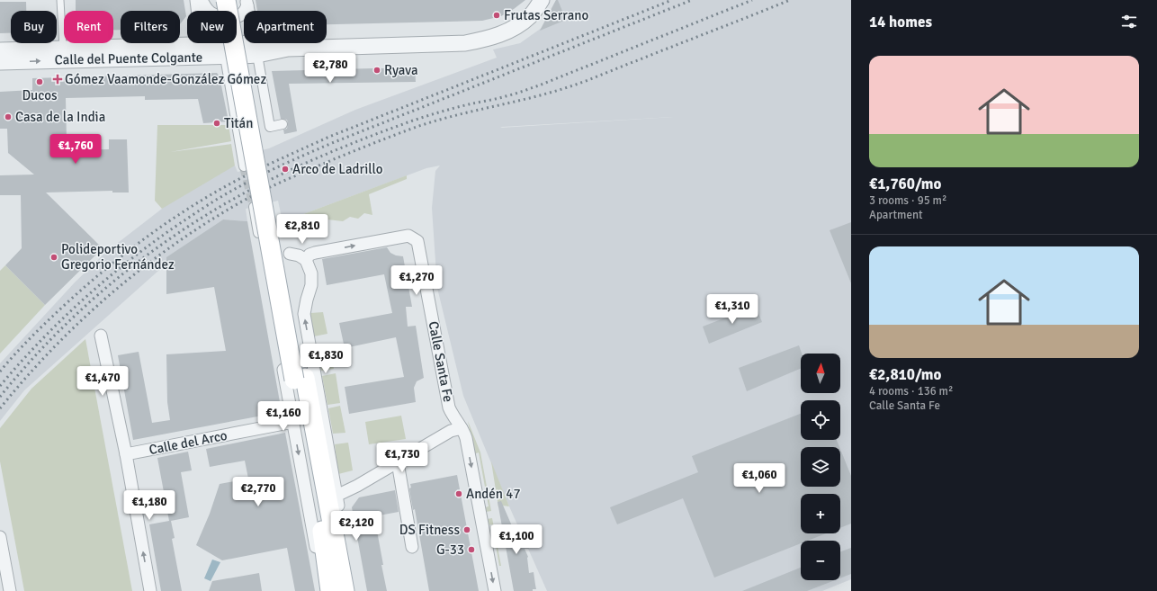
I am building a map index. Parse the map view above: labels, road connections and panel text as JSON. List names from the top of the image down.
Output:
{
  "streets": {
    "street": ["Calle del Puente Colgante", "Calle Santa Fe", "Calle del Arco"]
  },
  "places": {
    "other": [
      "Frutas Serrano",
      "Ryava",
      "Ducos",
      "Casa de la India",
      "Titán",
      "Arco de Ladrillo",
      "Polideportivo Gregorio Fernández",
      "Andén 47",
      "DS Fitness",
      "G-33"
    ],
    "health": ["Gómez Vaamonde-González Gómez"]
  },
  "north": "top",
  "page": {
    "heading": "14 homes",
    "chip": [
      "Buy",
      "Rent",
      "Filters",
      "New",
      "Apartment"
    ],
    "list": [
      {
        "name": "€1,760/mo",
        "note": "3 rooms · 95 m² · Apartment"
      },
      {
        "name": "€2,810/mo",
        "note": "4 rooms · 136 m² · Calle Santa Fe"
      }
    ],
    "price": [
      "€2,780",
      "€1,760",
      "€2,810",
      "€1,270",
      "€1,310",
      "€1,830",
      "€1,470",
      "€1,160",
      "€1,730",
      "€1,060",
      "€2,770",
      "€1,180",
      "€2,120",
      "€1,100"
    ],
    "map_buttons": ["+", "−"]
  }
}
